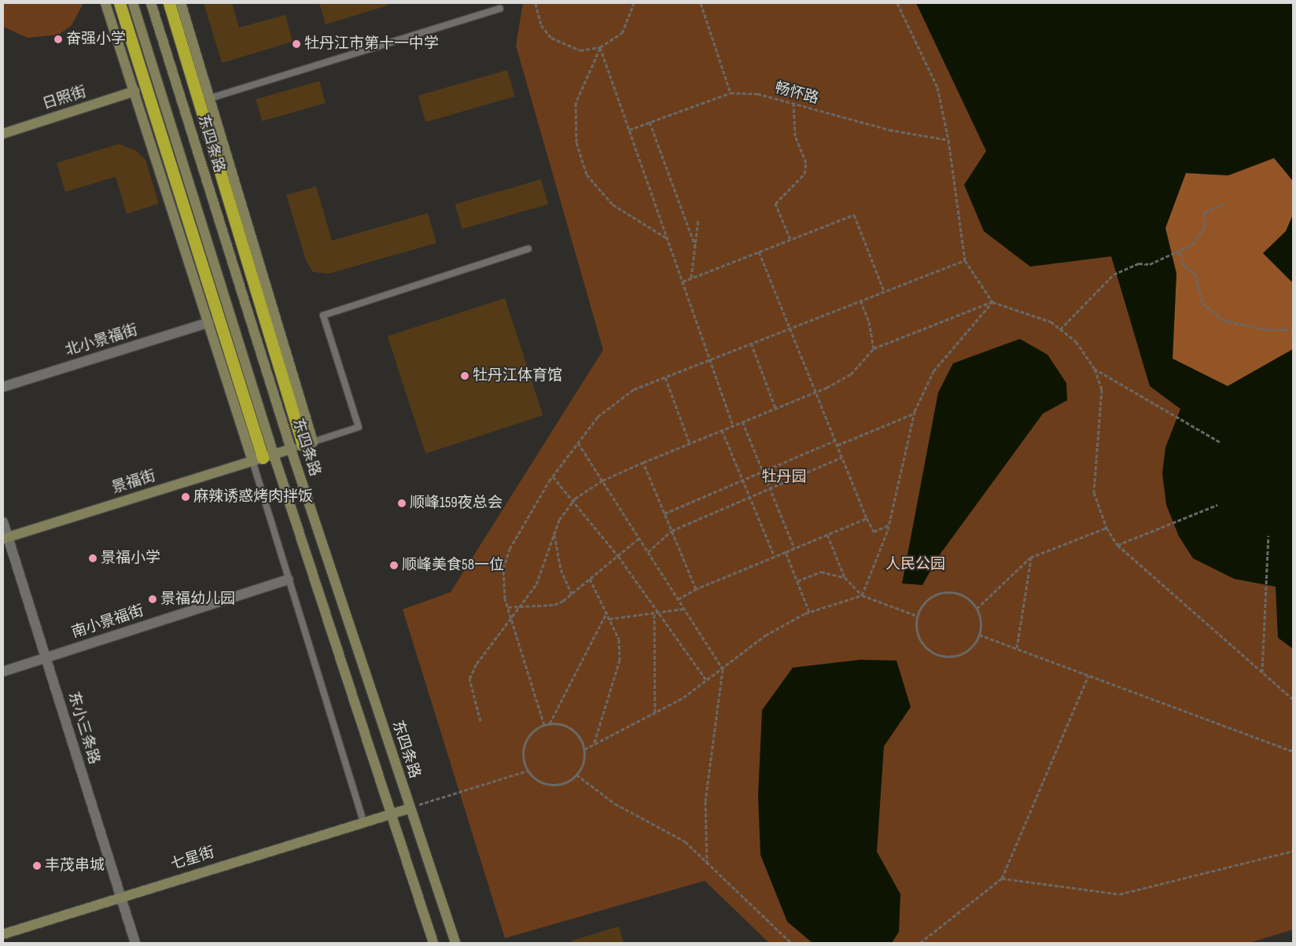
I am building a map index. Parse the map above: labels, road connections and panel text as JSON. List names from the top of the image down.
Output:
{
  "streets": {
    "main road": [
      "日照街",
      "东四条路",
      "景福街",
      "七星街"
    ],
    "street": ["北小景福街", "南小景福街", "东小三条路"],
    "path": ["畅怀路"]
  },
  "crossings": [
    ["东四条路", "景福街"],
    ["东四条路", "七星街"],
    ["景福街", "东小三条路"],
    ["南小景福街", "东小三条路"],
    ["东小三条路", "七星街"]
  ],
  "parks": ["牡丹园", "人民公园"],
  "places": [
    "奋强小学",
    "牡丹江市第十一中学",
    "牡丹江体育馆",
    "麻辣诱惑烤肉拌饭",
    "顺峰159夜总会",
    "景福小学",
    "顺峰美食58一位",
    "景福幼儿园",
    "丰茂串城"
  ]
}
